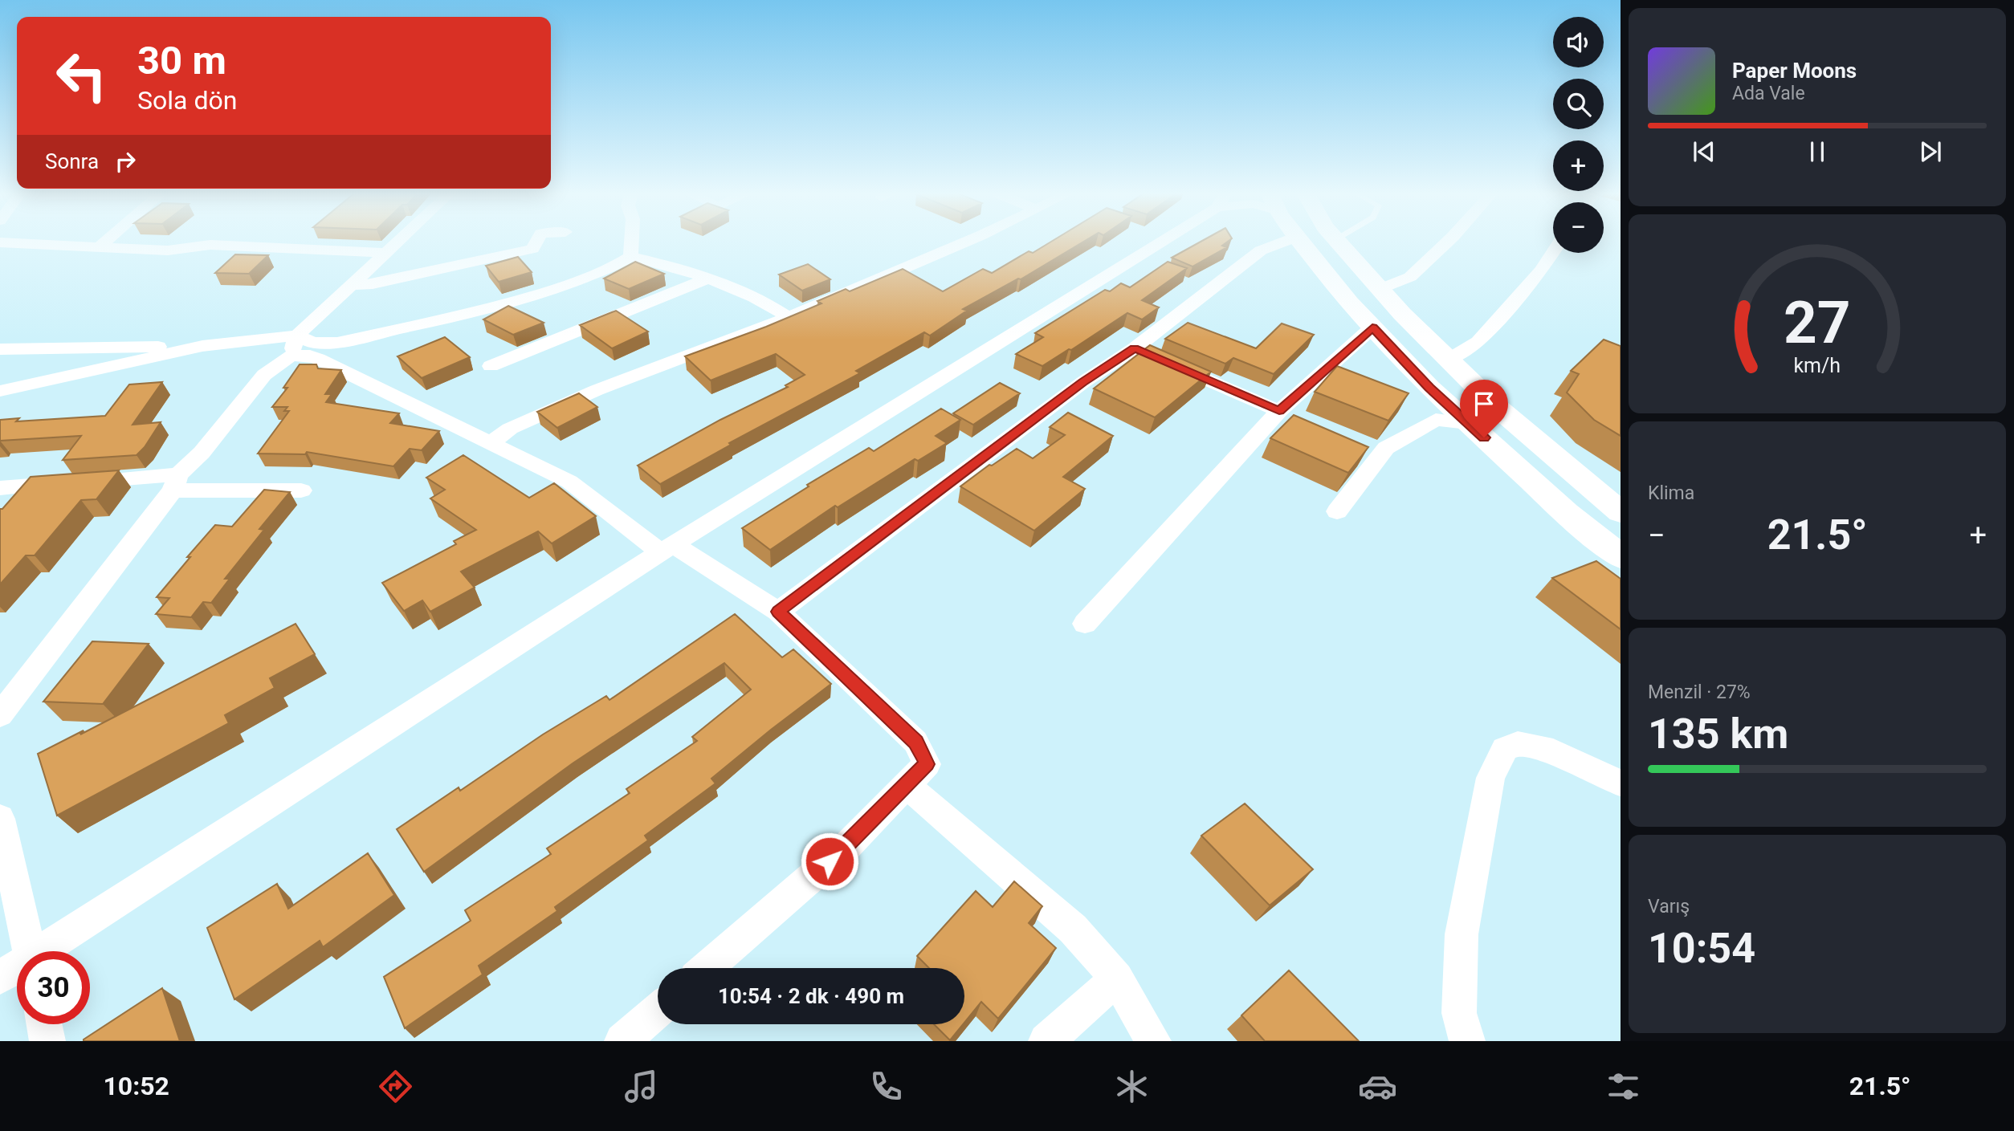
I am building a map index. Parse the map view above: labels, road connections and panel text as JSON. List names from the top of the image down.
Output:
{
  "page": {
    "map_buttons": ["+", "−"],
    "turn": ["30 m", "Sola dön"],
    "song": ["Paper Moons", "Ada Vale"],
    "then": "Sonra",
    "tile": [
      "Klima",
      ["Menzil · 27%", "135 km"],
      ["Varış", "10:54"]
    ],
    "heat": ["−", "21.5°", "+"],
    "limit": "30",
    "trip": "10:54 · 2 dk · 490 m",
    "tabs": ["10:52", "21.5°"],
    "gauge": ["27", "km/h"]
  }
}
